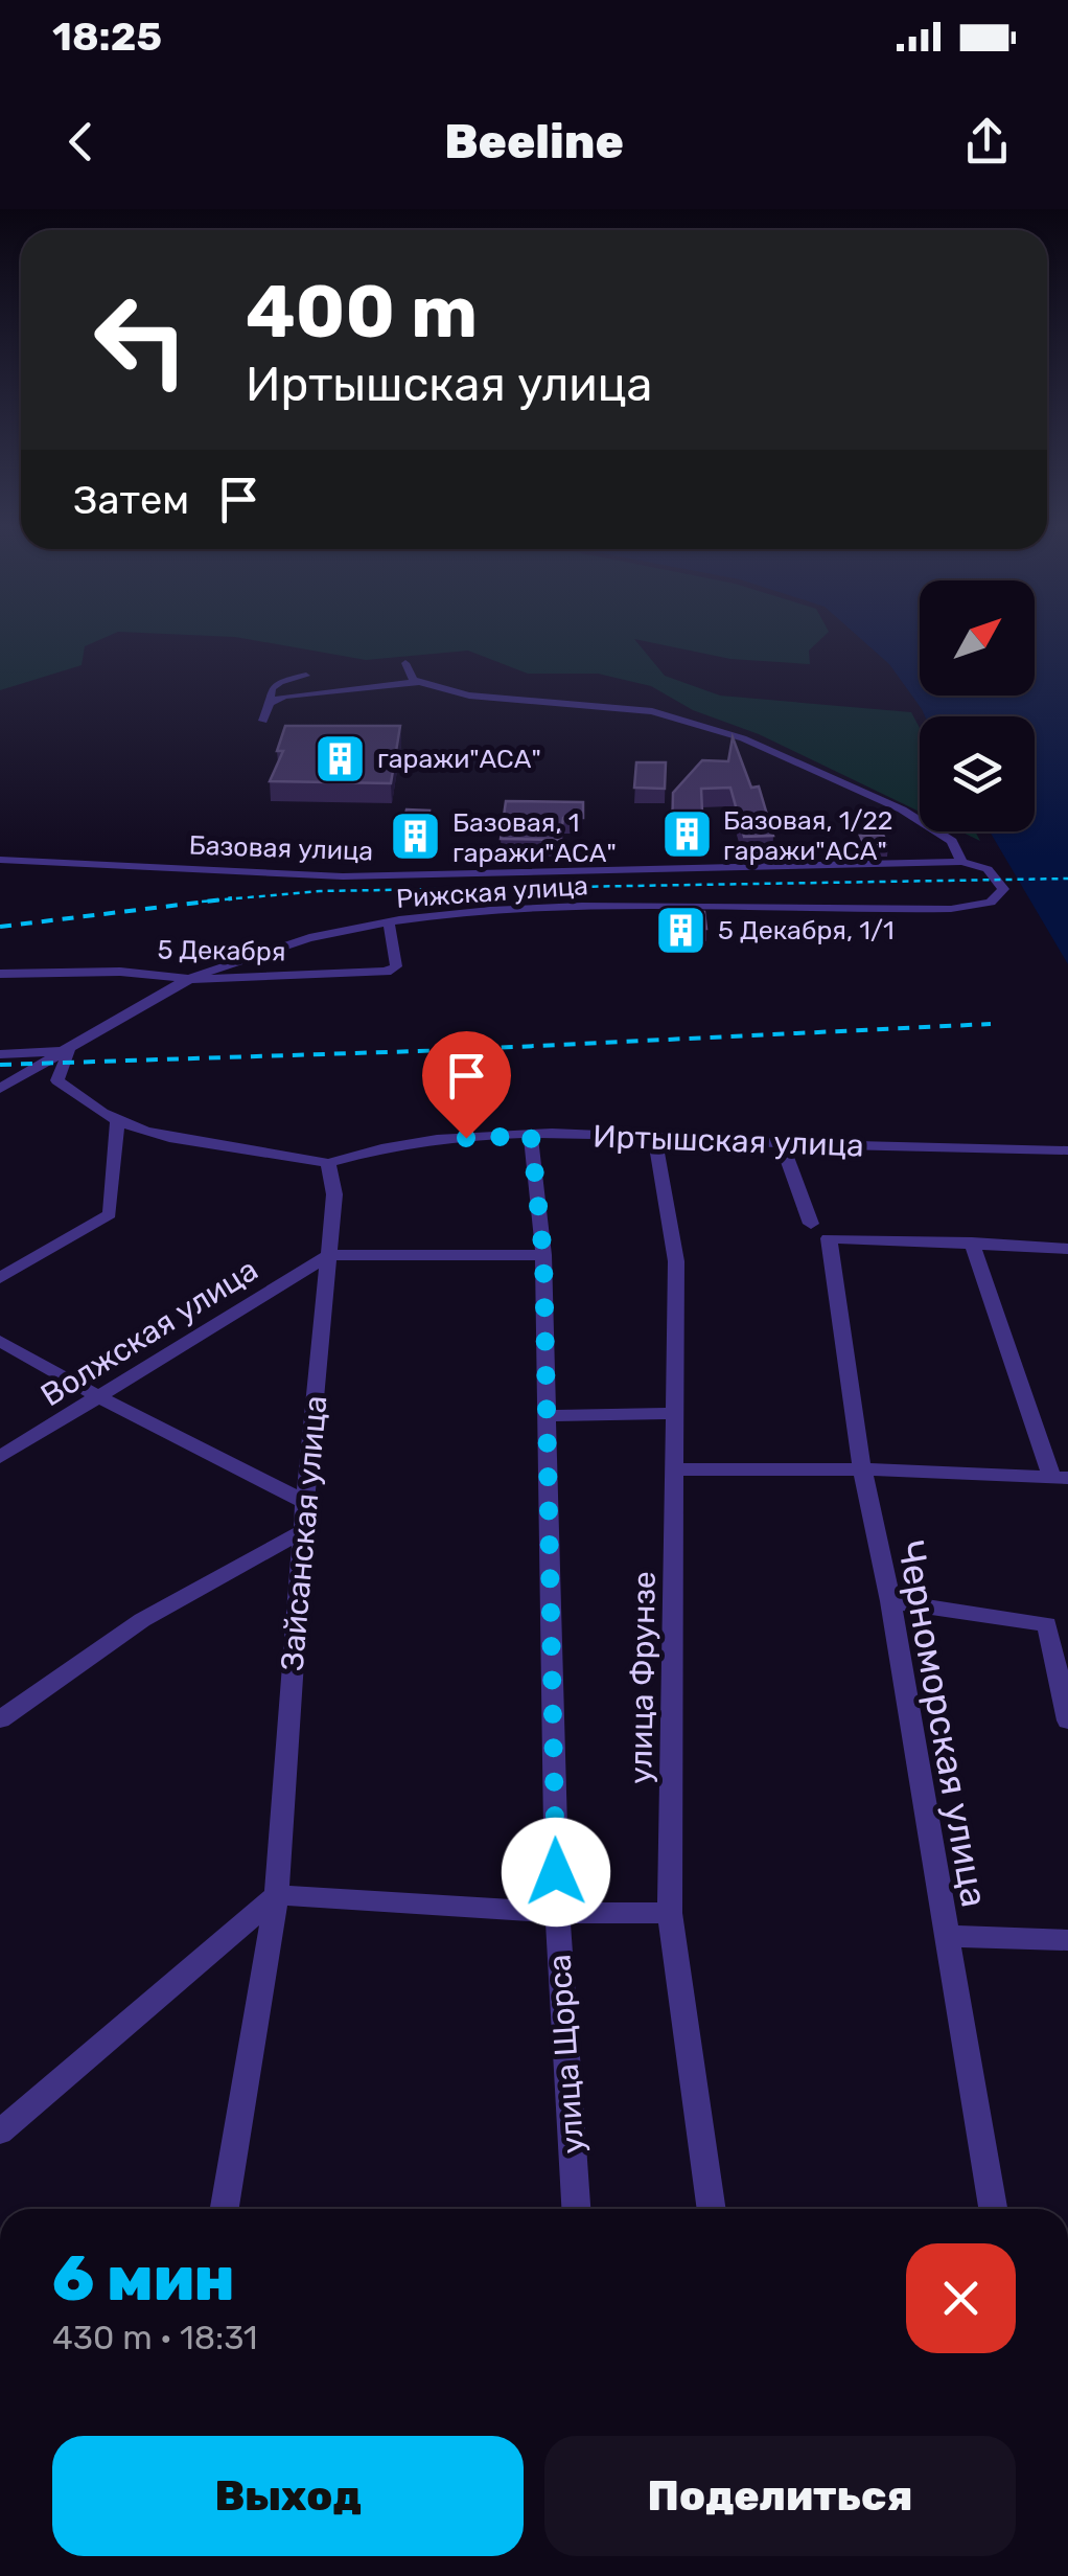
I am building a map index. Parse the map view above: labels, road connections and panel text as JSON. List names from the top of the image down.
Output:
{
  "streets": {
    "street": [
      "Базовая улица",
      "Рижская улица",
      "5 Декабря",
      "Иртышская улица",
      "Волжская улица",
      "Зайсанская улица",
      "улица Фрунзе",
      "Черноморская улица",
      "улица Щорса"
    ]
  },
  "crossings": [
    ["Базовая улица", "Рижская улица"],
    ["Рижская улица", "5 Декабря"],
    ["Иртышская улица", "Зайсанская улица"],
    ["Иртышская улица", "улица Фрунзе"],
    ["Иртышская улица", "Черноморская улица"],
    ["Иртышская улица", "улица Щорса"],
    ["Волжская улица", "Зайсанская улица"]
  ],
  "places": {
    "building": [
      "гаражи\"ACА\"",
      "Базовая, 1/22 гаражи\"ACА\"",
      "Базовая, 1 гаражи\"ACА\"",
      "5 Декабря, 1/1"
    ]
  },
  "north": "top right",
  "page": {
    "status": "18:25",
    "header": "Beeline",
    "turn": ["400 m", "Иртышская улица"],
    "then": "Затем",
    "heading": ["6 мин", "430 m · 18:31"],
    "buttons": ["Выход", "Поделиться"]
  }
}
